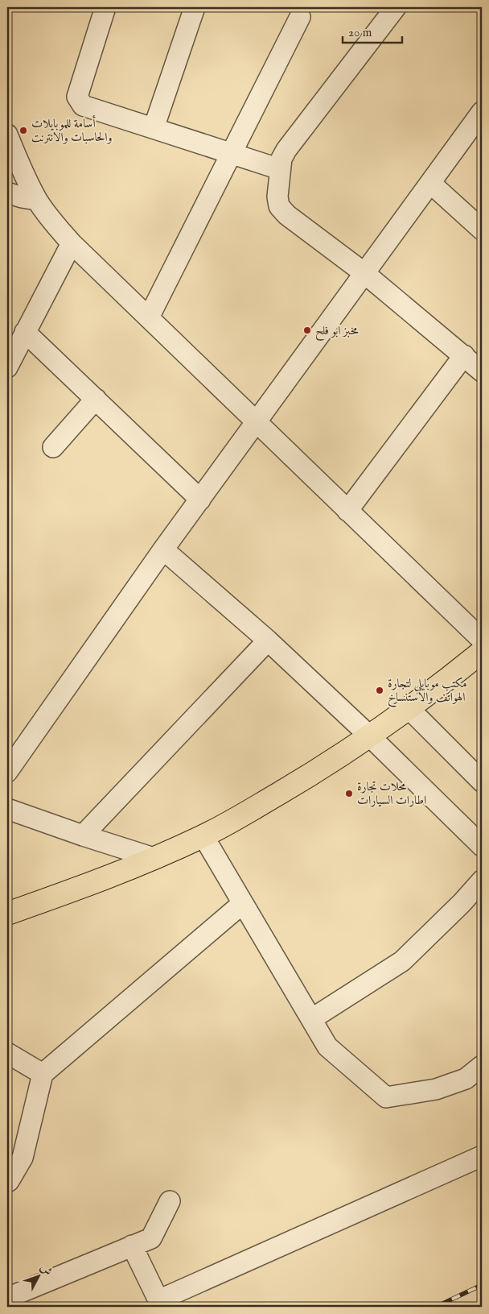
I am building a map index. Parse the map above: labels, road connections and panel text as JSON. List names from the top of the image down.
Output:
{
  "places": [
    "أسامة للموبايلات والحاسبات والانترنت",
    "مخبز ابو فلح",
    "مكتب موبايلي لتجارة الهواتف والاستنساخ",
    "محلات تجارة اطارات السيارات"
  ],
  "scale_bar": "20 m",
  "north": "top right"
}
